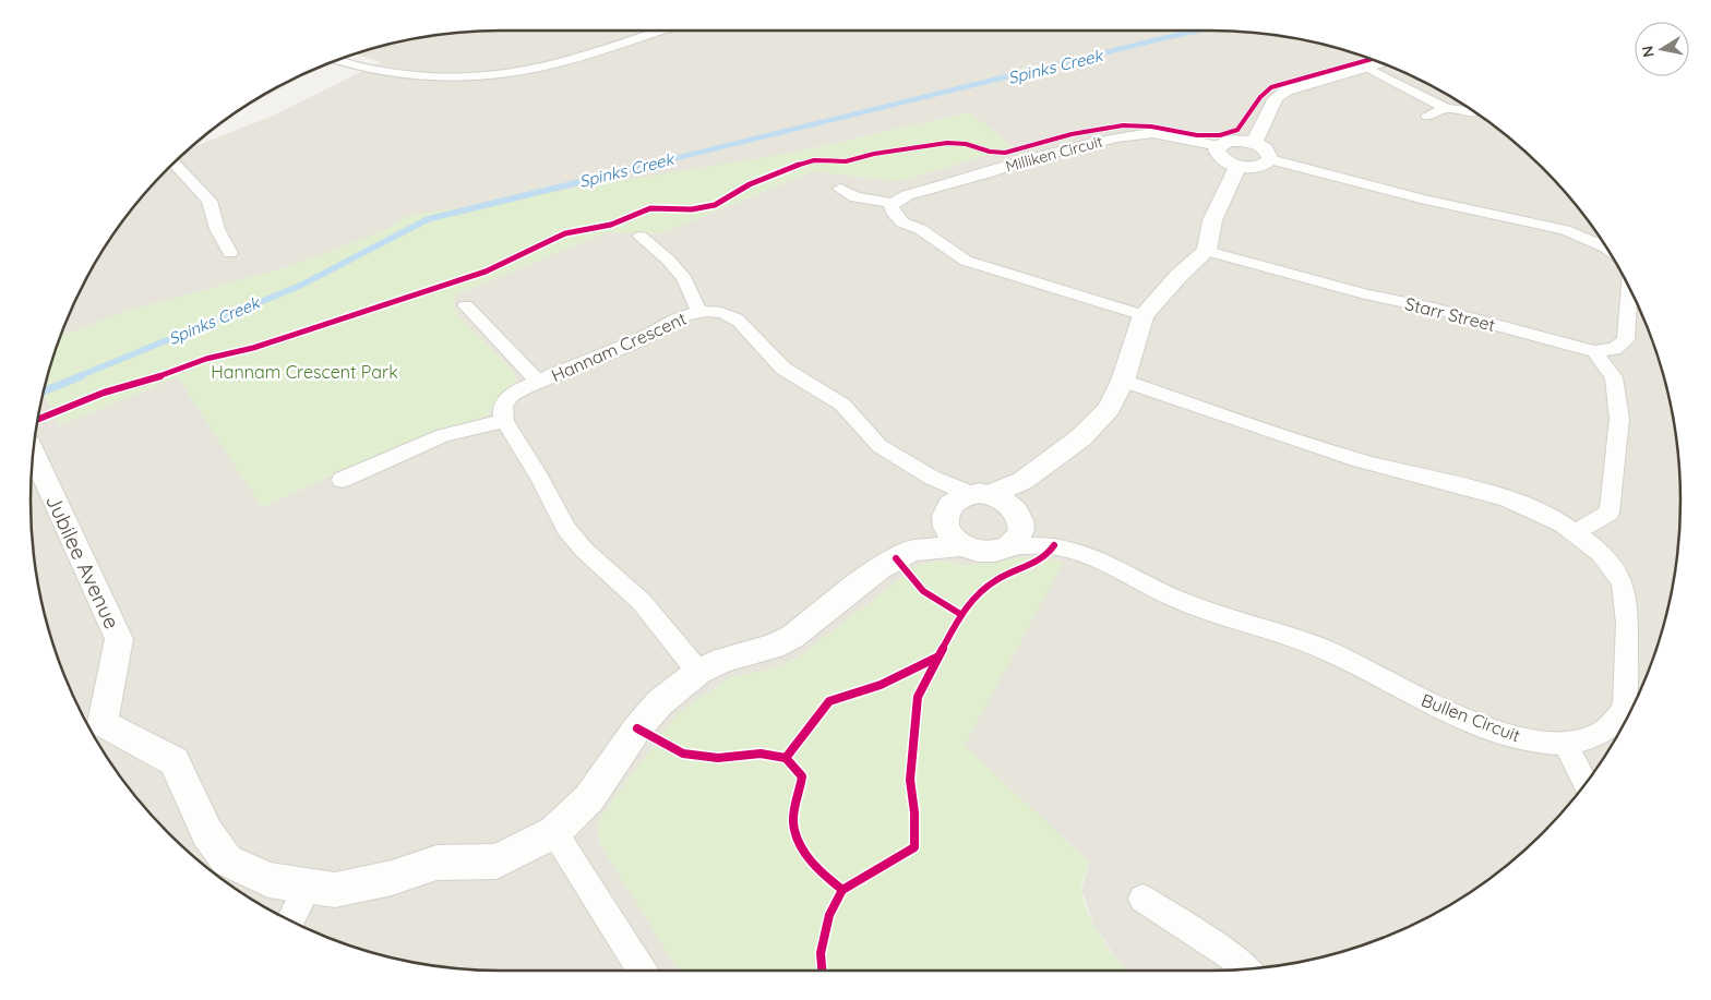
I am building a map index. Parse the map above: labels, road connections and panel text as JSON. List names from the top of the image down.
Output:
{
  "streets": {
    "street": [
      "Milliken Circuit",
      "Starr Street",
      "Hannam Crescent",
      "Jubilee Avenue",
      "Bullen Circuit"
    ]
  },
  "crossings": [
    ["Starr Street", "Jubilee Avenue"],
    ["Hannam Crescent", "Jubilee Avenue"],
    ["Hannam Crescent", "Bullen Circuit"],
    ["Jubilee Avenue", "Bullen Circuit"]
  ],
  "water": ["Spinks Creek"],
  "parks": ["Hannam Crescent Park"],
  "north": "left"
}
